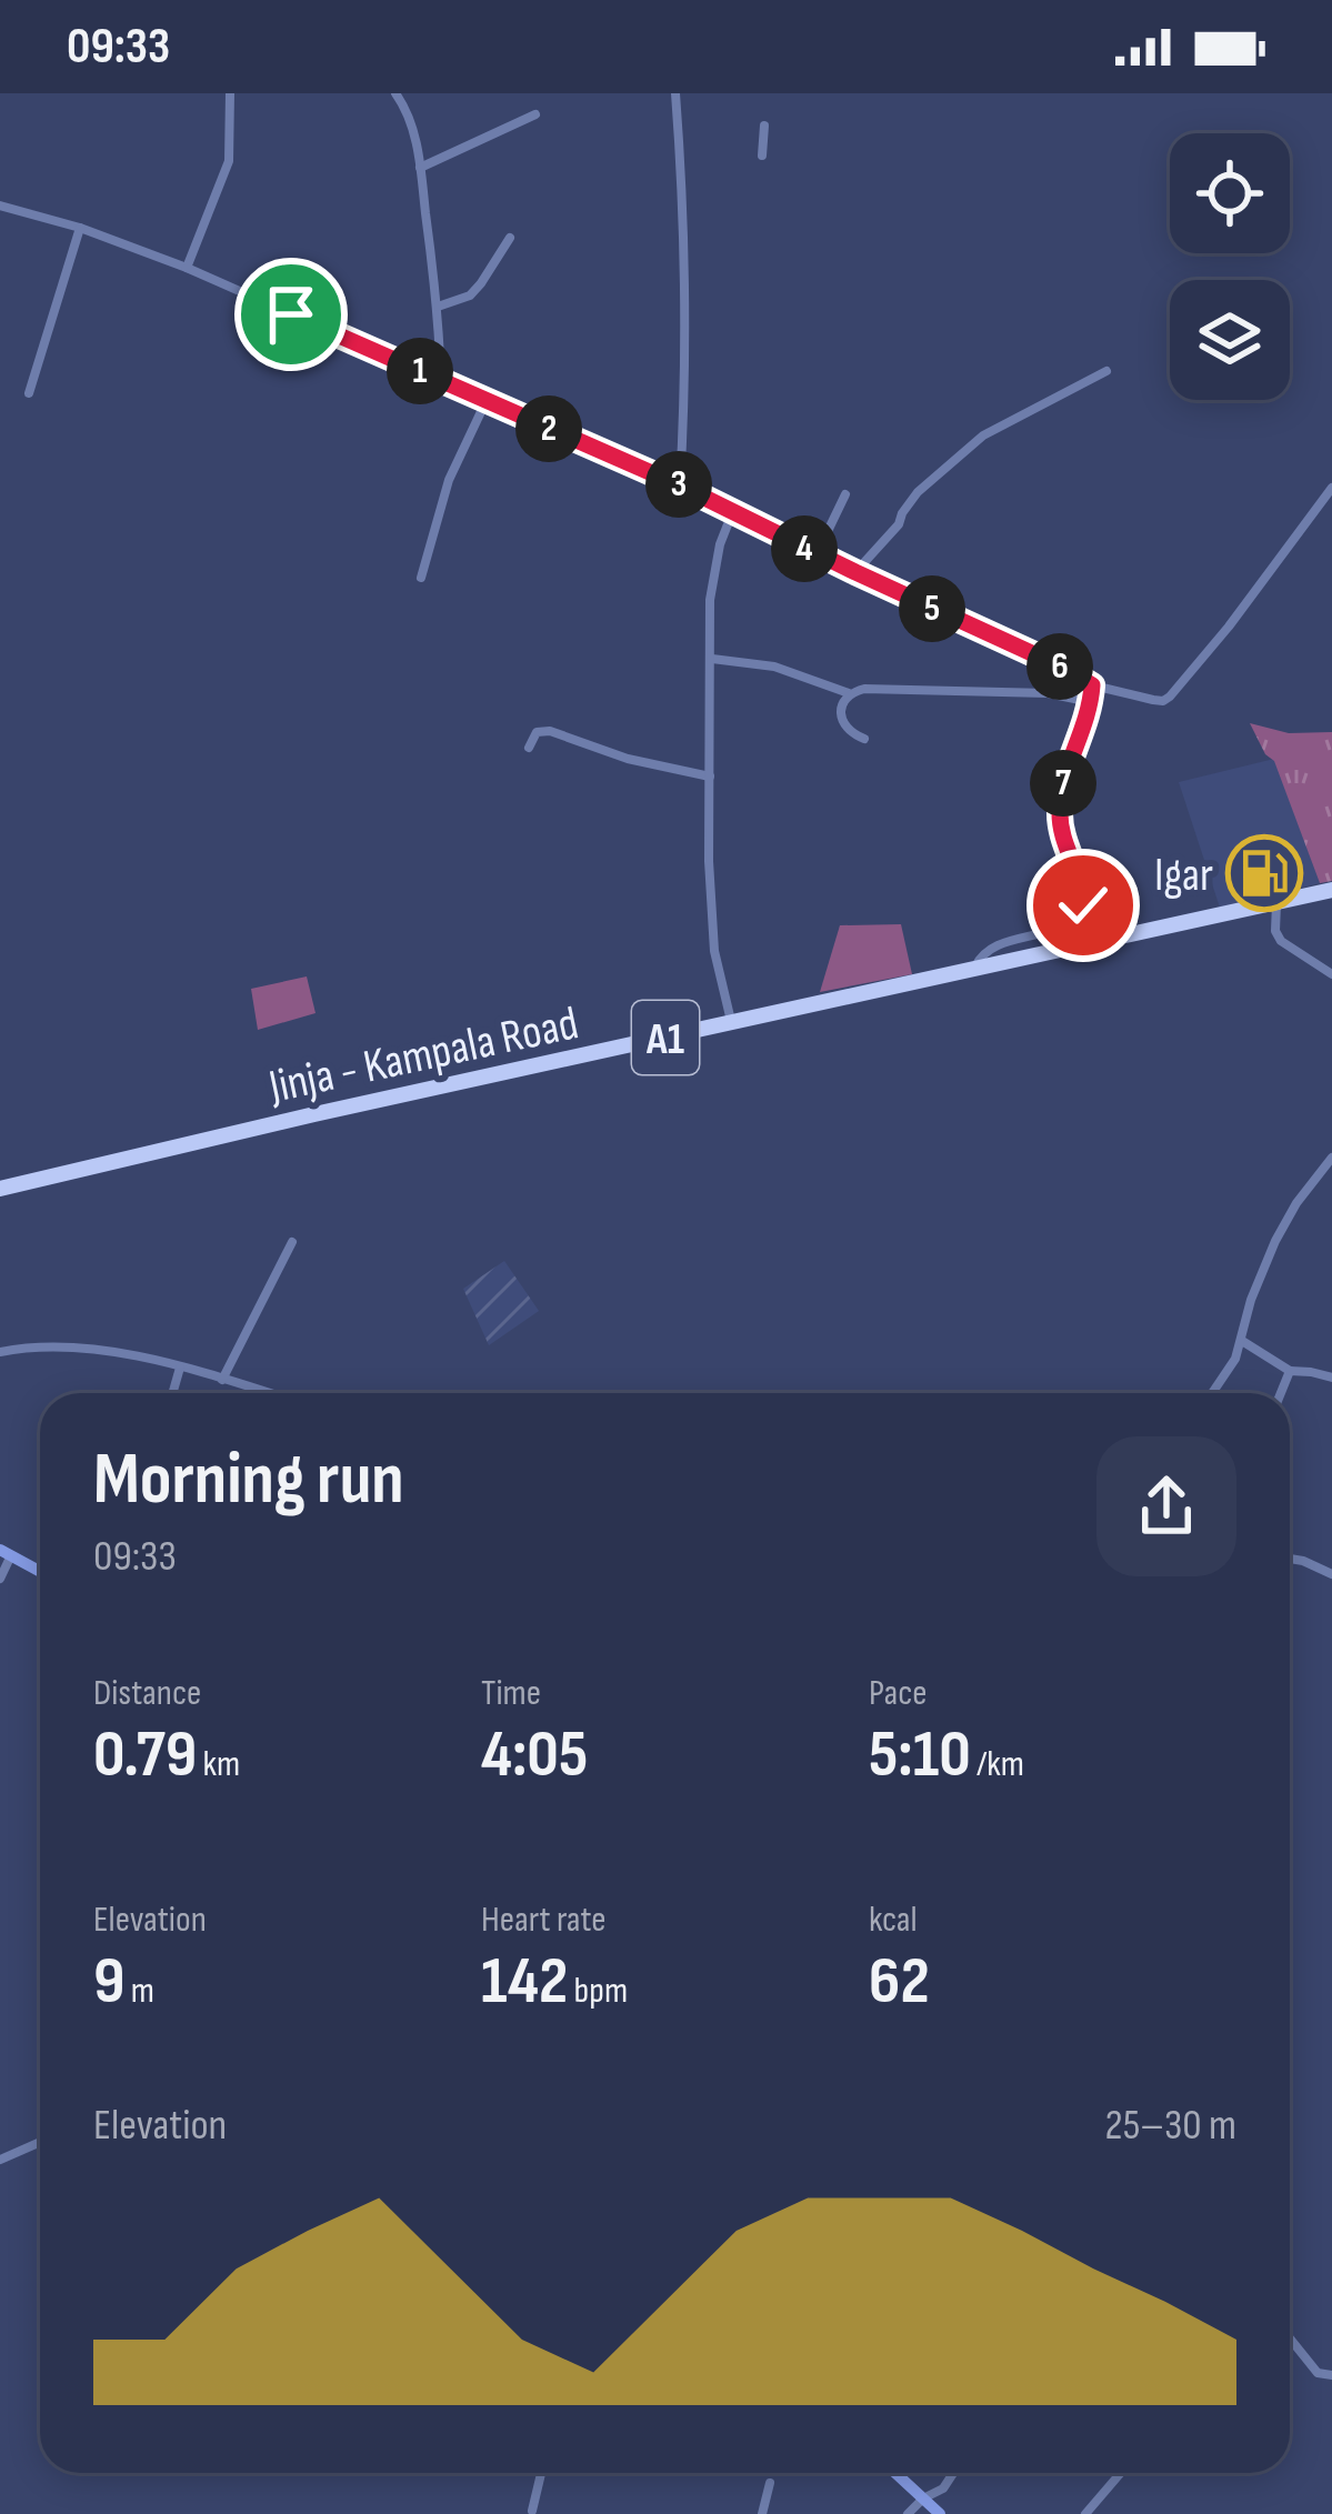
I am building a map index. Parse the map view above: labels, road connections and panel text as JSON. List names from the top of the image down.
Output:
{
  "streets": {
    "highway": ["A1", "Jinja - Kampala Road"]
  },
  "places": {
    "fuel station": ["Igar"]
  },
  "page": {
    "status": "09:33",
    "pins": [
      "1",
      "2",
      "3",
      "4",
      "5",
      "6",
      "7"
    ],
    "heading": ["Morning run", "09:33"],
    "stats": [
      ["Distance", "0.79 km"],
      ["Time", "4:05"],
      ["Pace", "5:10 /km"],
      ["Elevation", "9 m"],
      ["Heart rate", "142 bpm"],
      ["kcal", "62"]
    ],
    "chart": ["Elevation", "25–30 m"]
  }
}
